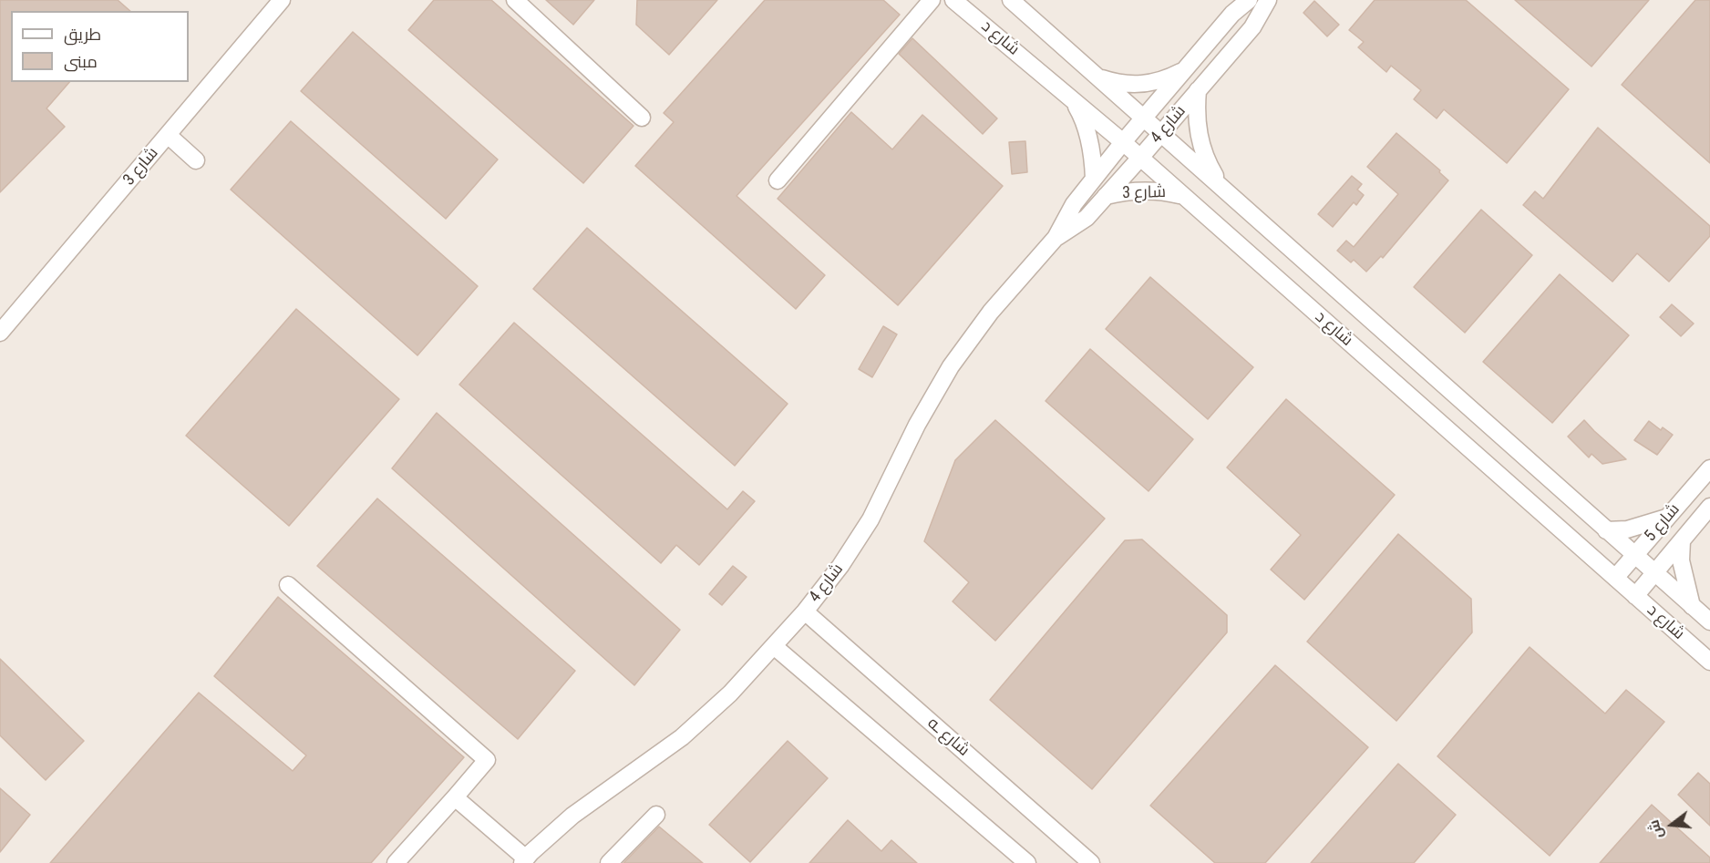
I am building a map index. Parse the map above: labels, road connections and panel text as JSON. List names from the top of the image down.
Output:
{
  "streets": {
    "street": [
      "شارع د",
      "شارع 4",
      "شارع 3",
      "شارع 5",
      "شارع ـه"
    ]
  },
  "crossings": [
    ["شارع د", "شارع 4"],
    ["شارع د", "شارع 3"],
    ["شارع د", "شارع 5"],
    ["شارع 4", "شارع 3"],
    ["شارع 4", "شارع ـه"]
  ],
  "legend": ["طريق", "مبنى"],
  "north": "left"
}
